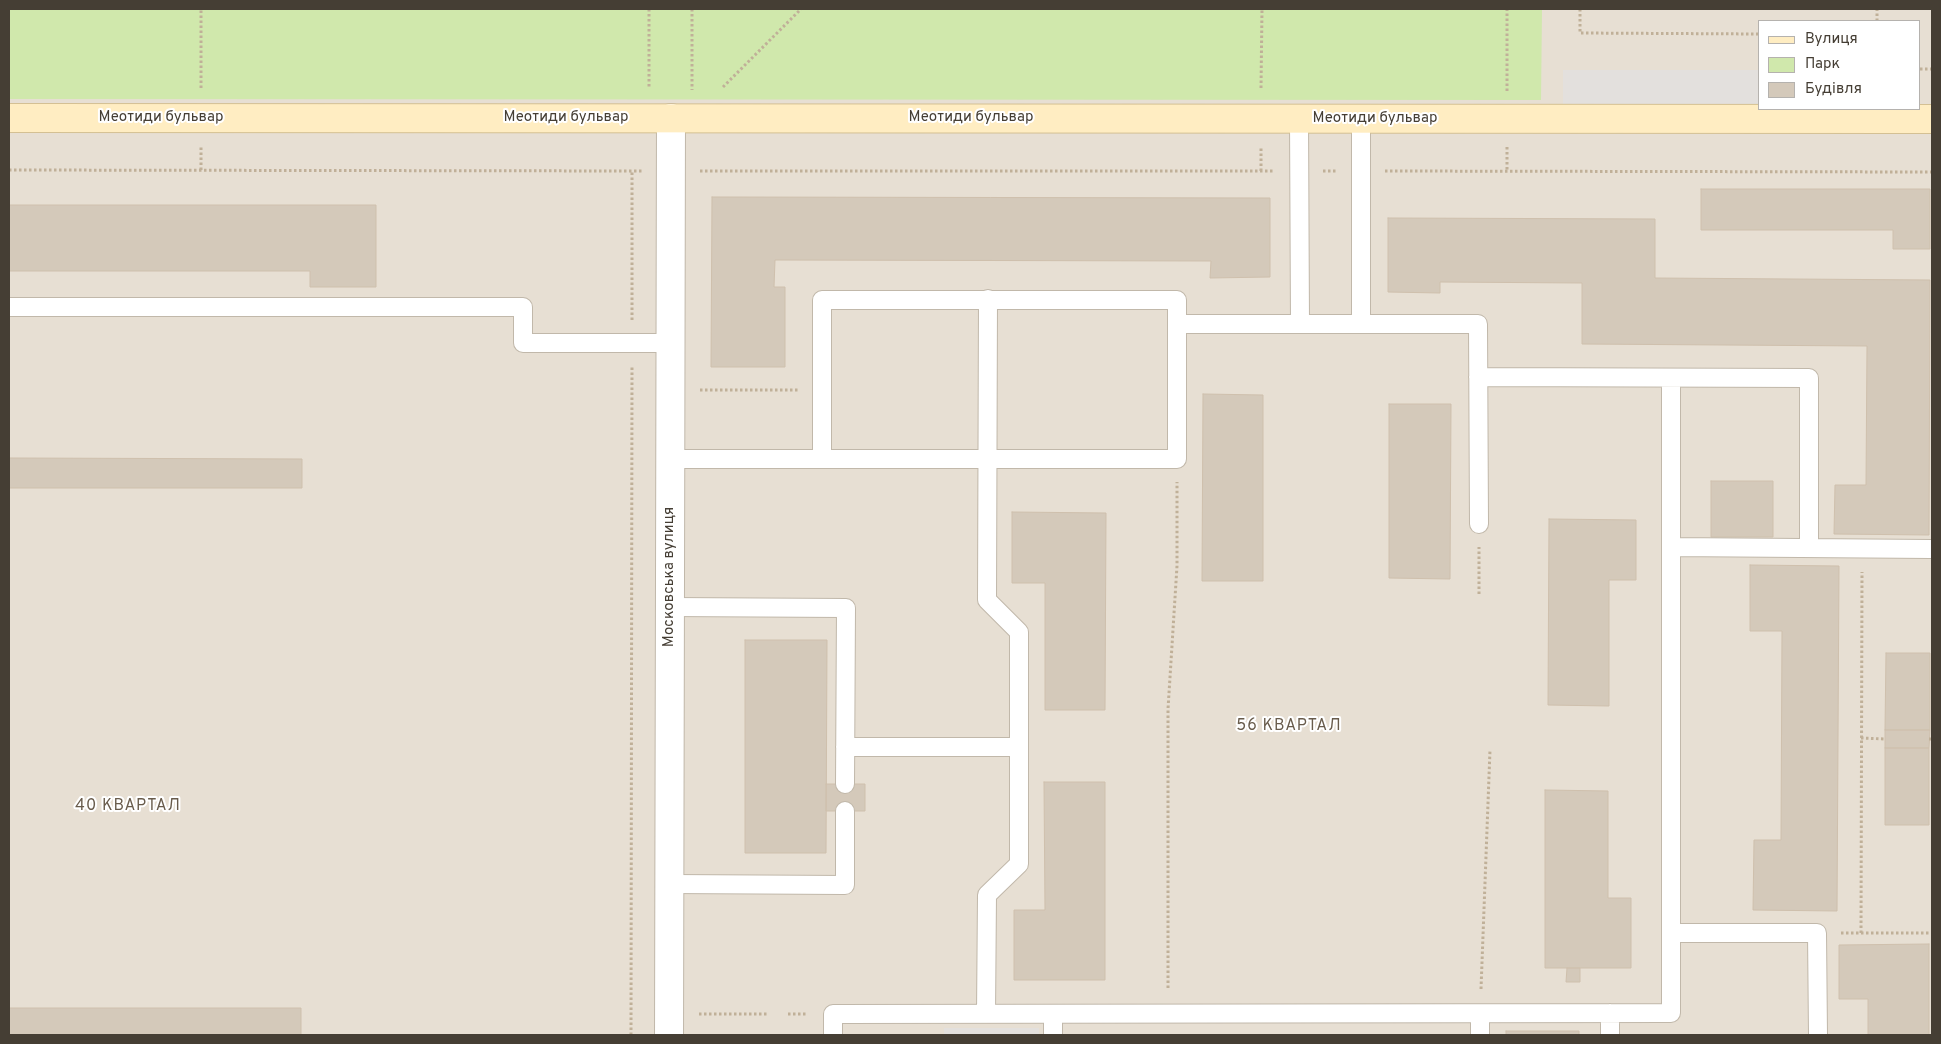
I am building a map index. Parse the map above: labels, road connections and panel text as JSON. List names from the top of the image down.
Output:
{
  "streets": {
    "street": ["Меотиди бульвар", "Московська вулиця"]
  },
  "crossings": [
    ["Меотиди бульвар", "Московська вулиця"]
  ],
  "districts": ["56 КВАРТАЛ", "40 КВАРТАЛ"],
  "legend": ["Вулиця", "Парк", "Будівля"]
}
